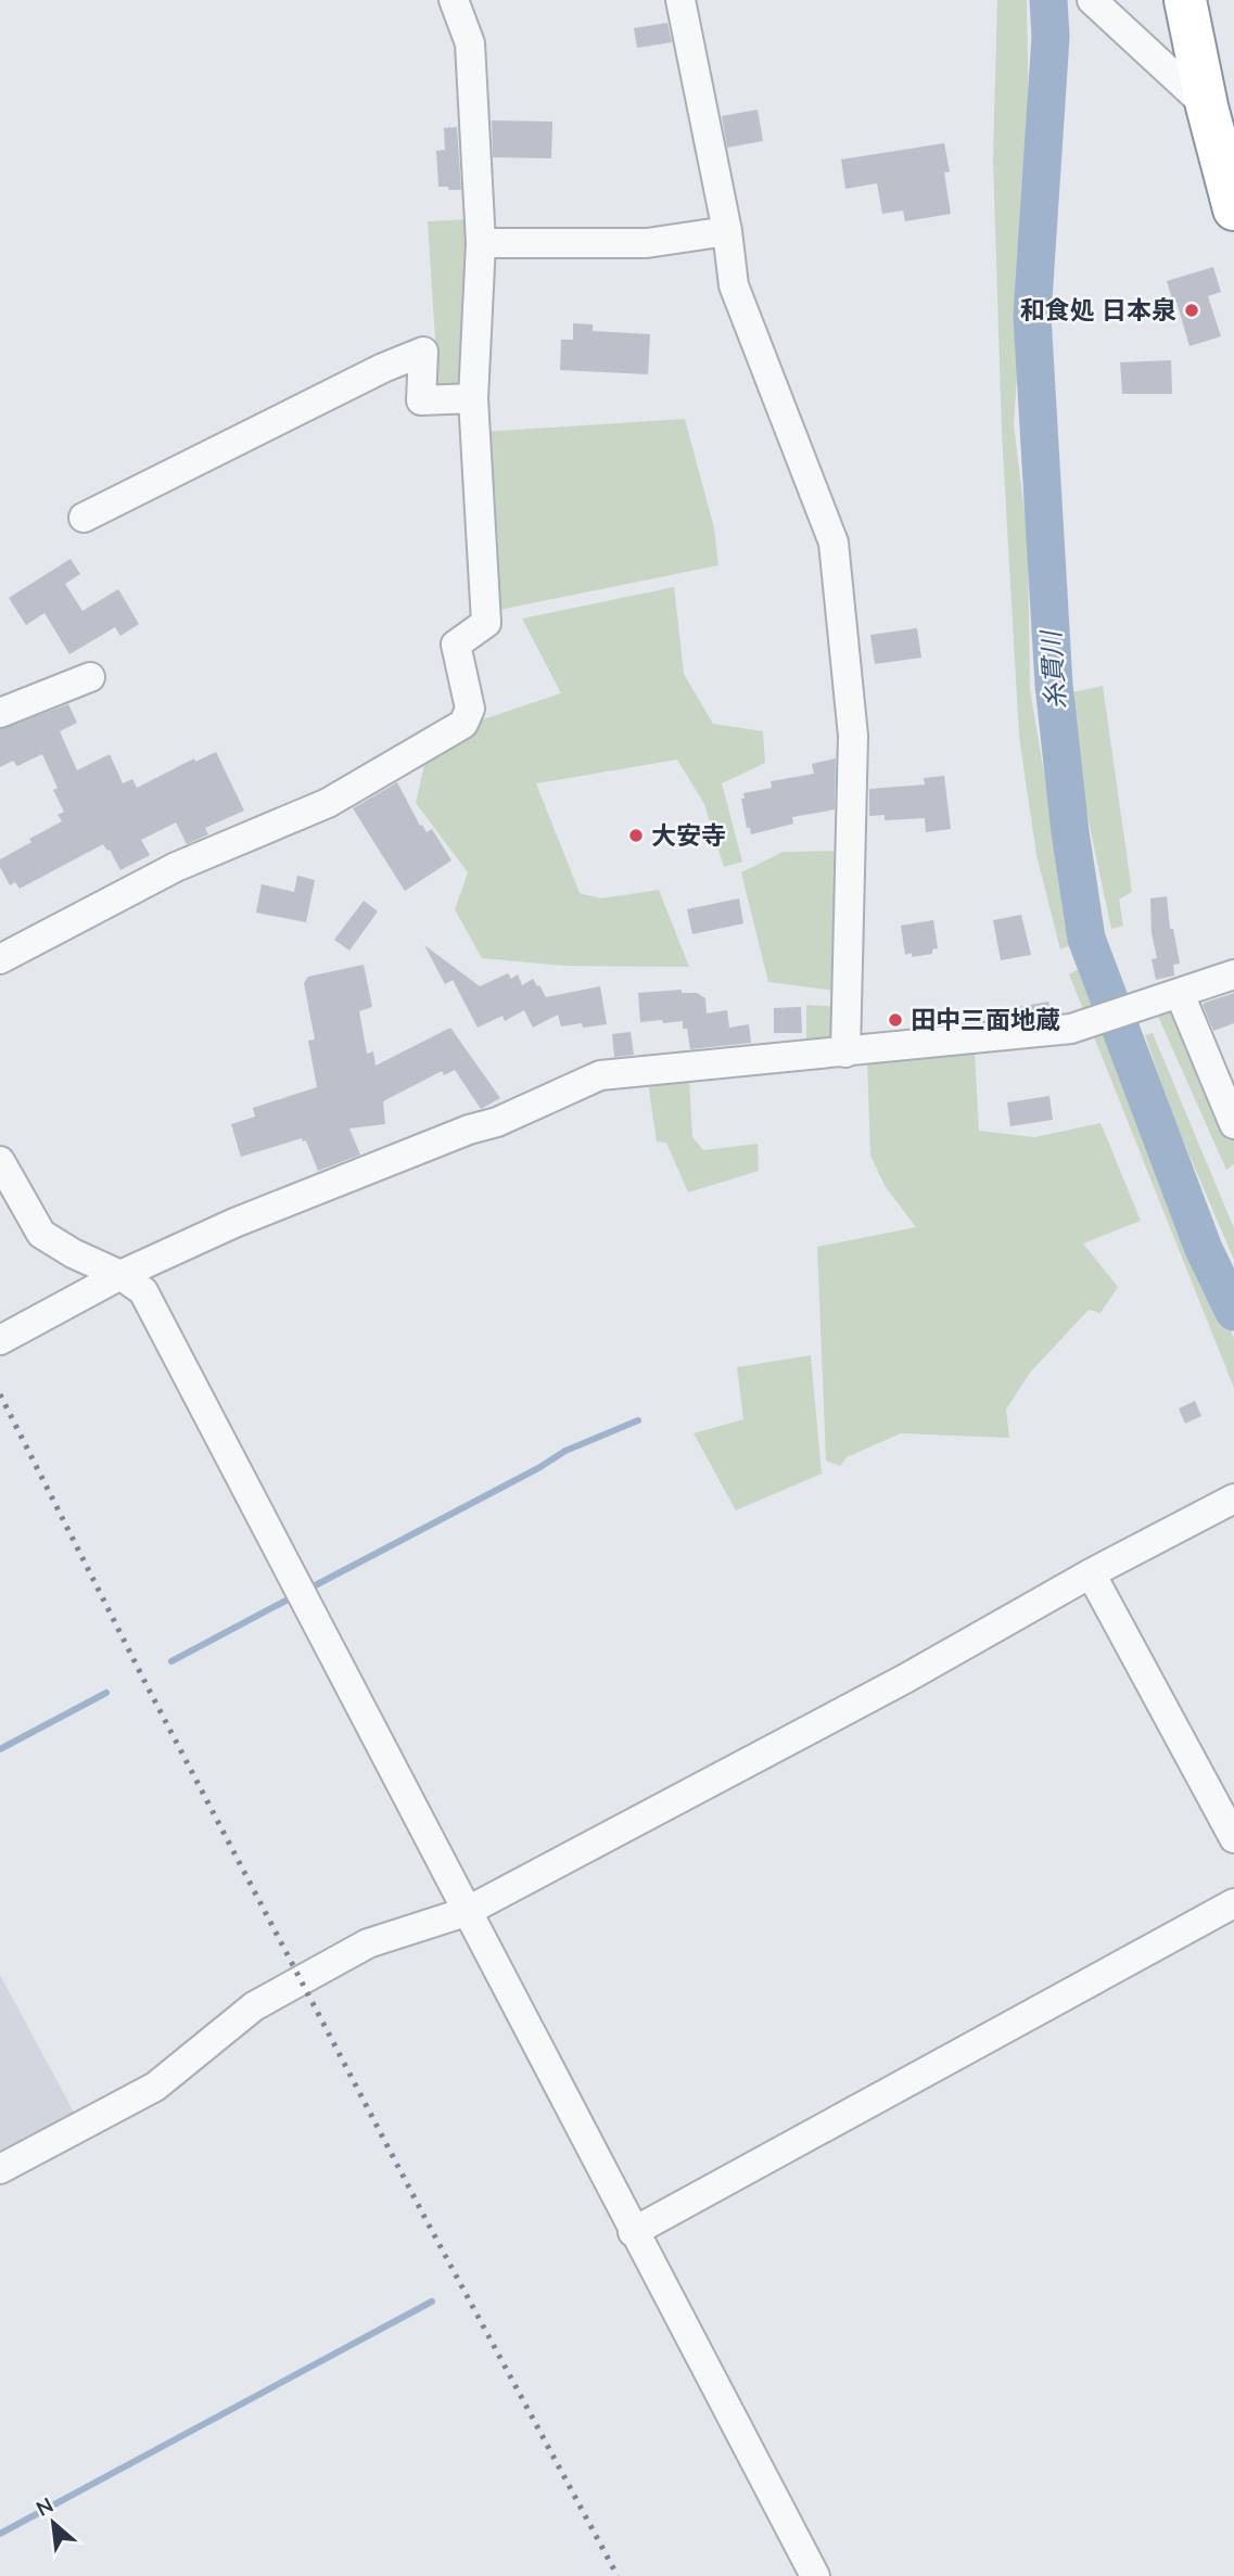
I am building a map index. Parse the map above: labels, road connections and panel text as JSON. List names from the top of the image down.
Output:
{
  "water": ["糸貫川"],
  "places": ["和食処 日本泉", "大安寺", "田中三面地蔵"],
  "north": "top left"
}
